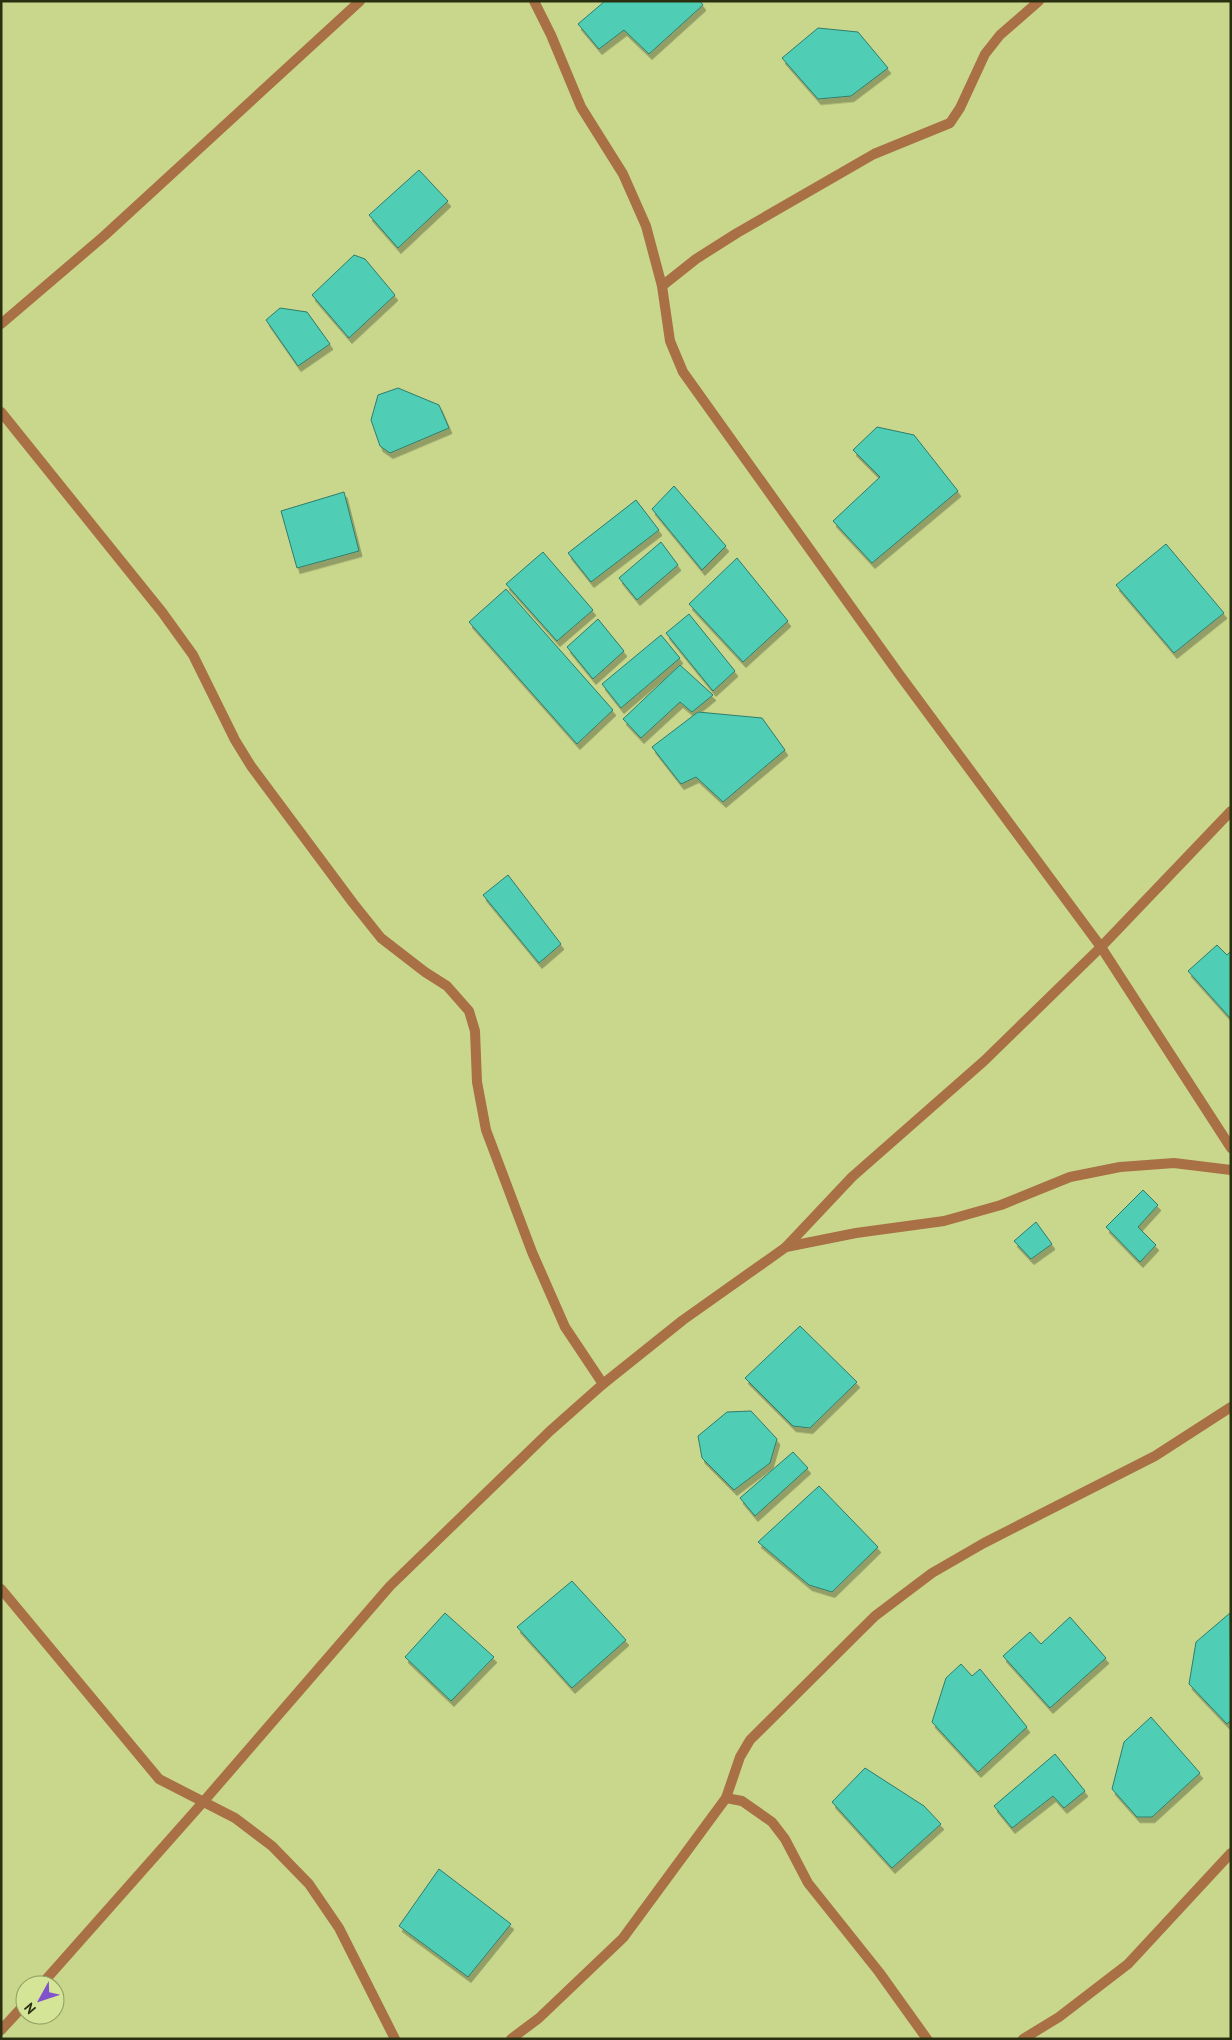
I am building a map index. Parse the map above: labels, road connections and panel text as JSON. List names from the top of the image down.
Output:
{
  "north": "bottom left"
}
